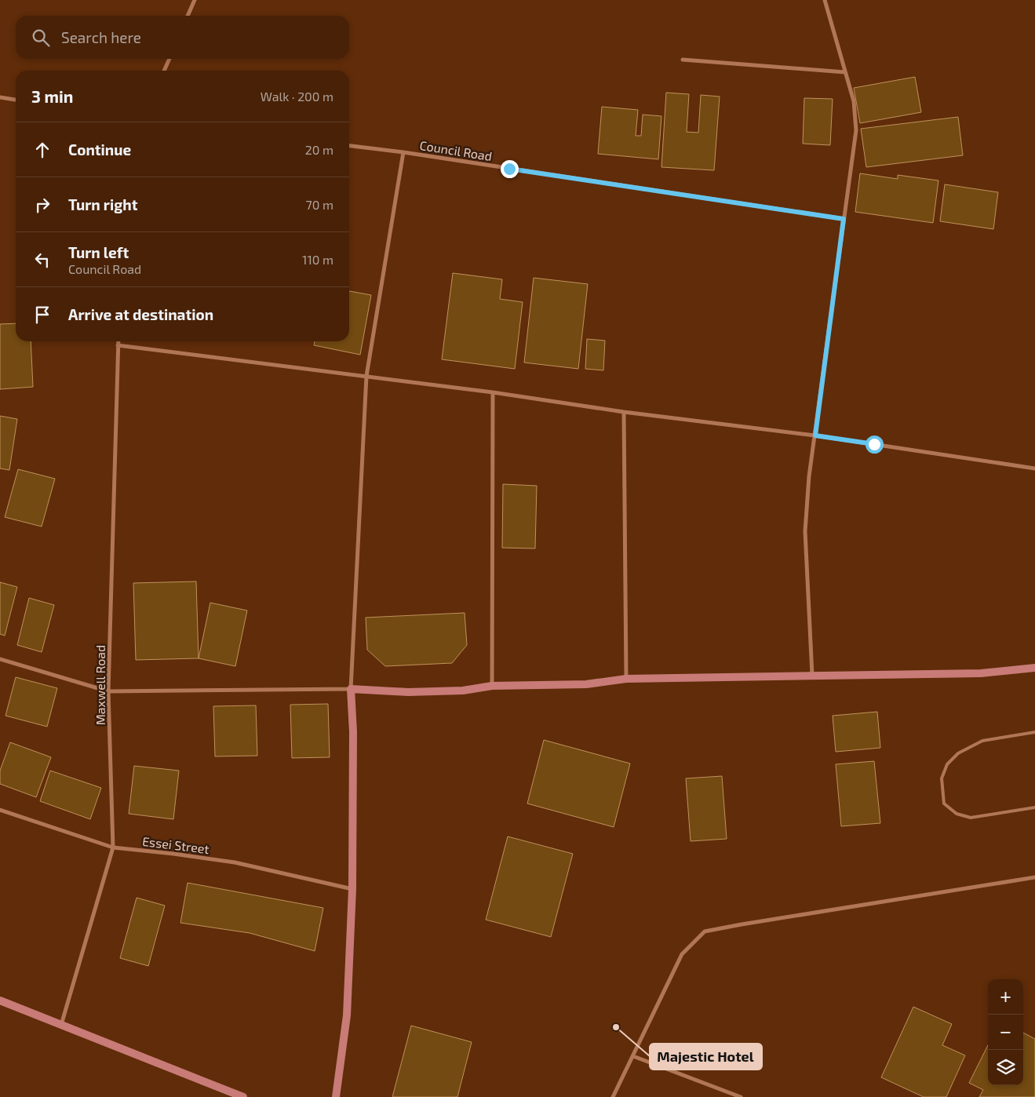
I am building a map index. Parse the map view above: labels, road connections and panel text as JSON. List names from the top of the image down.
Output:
{
  "streets": {
    "street": ["Council Road", "Maxwell Road", "Essei Street"]
  },
  "crossings": [
    ["Maxwell Road", "Essei Street"]
  ],
  "places": ["Majestic Hotel"],
  "page": {
    "search": "Search here",
    "heading": ["3 min", "Walk · 200 m"],
    "list": [
      ["Continue", "20 m"],
      ["Turn right", "70 m"],
      ["Turn left", "Council Road", "110 m"],
      "Arrive at destination"
    ],
    "map_buttons": ["+", "−"]
  }
}
